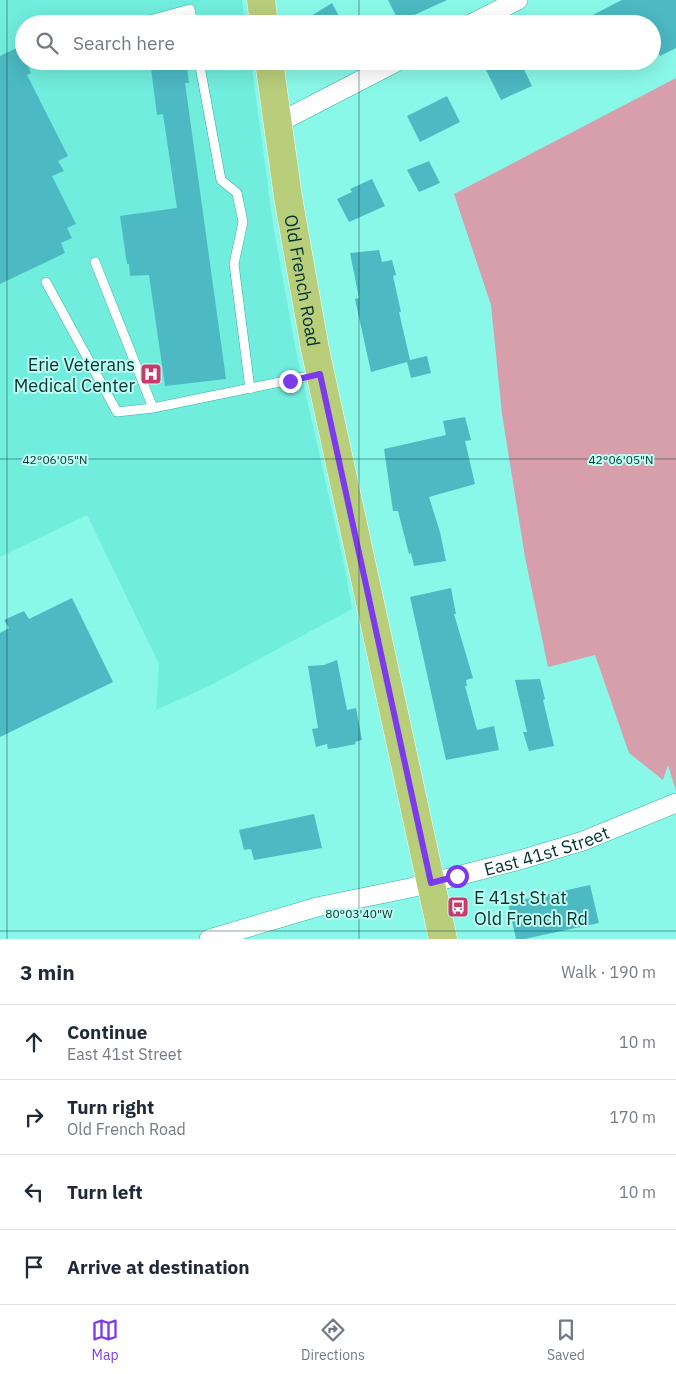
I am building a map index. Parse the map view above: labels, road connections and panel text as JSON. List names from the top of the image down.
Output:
{
  "streets": {
    "main road": ["Old French Road"],
    "street": ["East 41st Street"]
  },
  "crossings": [
    ["Old French Road", "East 41st Street"]
  ],
  "places": {
    "hospital": ["Erie Veterans Medical Center"],
    "bus stop": ["E 41st St at Old French Rd"]
  },
  "page": {
    "search": "Search here",
    "heading": ["3 min", "Walk · 190 m"],
    "list": [
      ["Continue", "East 41st Street", "10 m"],
      ["Turn right", "Old French Road", "170 m"],
      ["Turn left", "10 m"],
      "Arrive at destination"
    ],
    "nav": ["Map", "Directions", "Saved"]
  },
  "coordinates": ["42°06'05\"N", "80°03'40\"W"]
}
